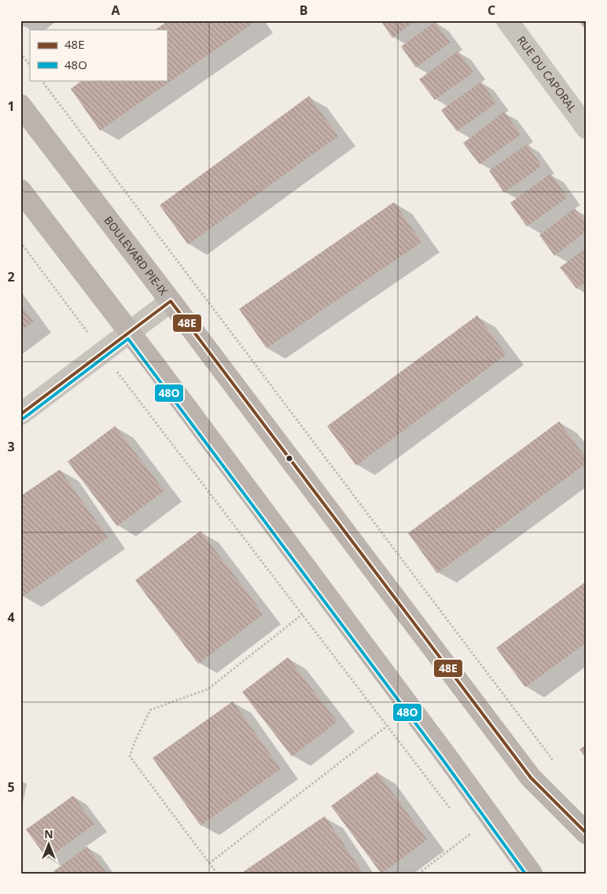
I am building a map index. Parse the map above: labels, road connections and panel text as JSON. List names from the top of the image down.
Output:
{
  "streets": {
    "street": ["RUE DU CAPORAL", "BOULEVARD PIE-IX"]
  },
  "lines": ["transit line 48E", "transit line 48O"],
  "legend": ["48E", "48O"],
  "north": "top",
  "grid": {
    "columns": ["A", "B", "C"],
    "rows": [
      "1",
      "2",
      "3",
      "4",
      "5"
    ]
  }
}
